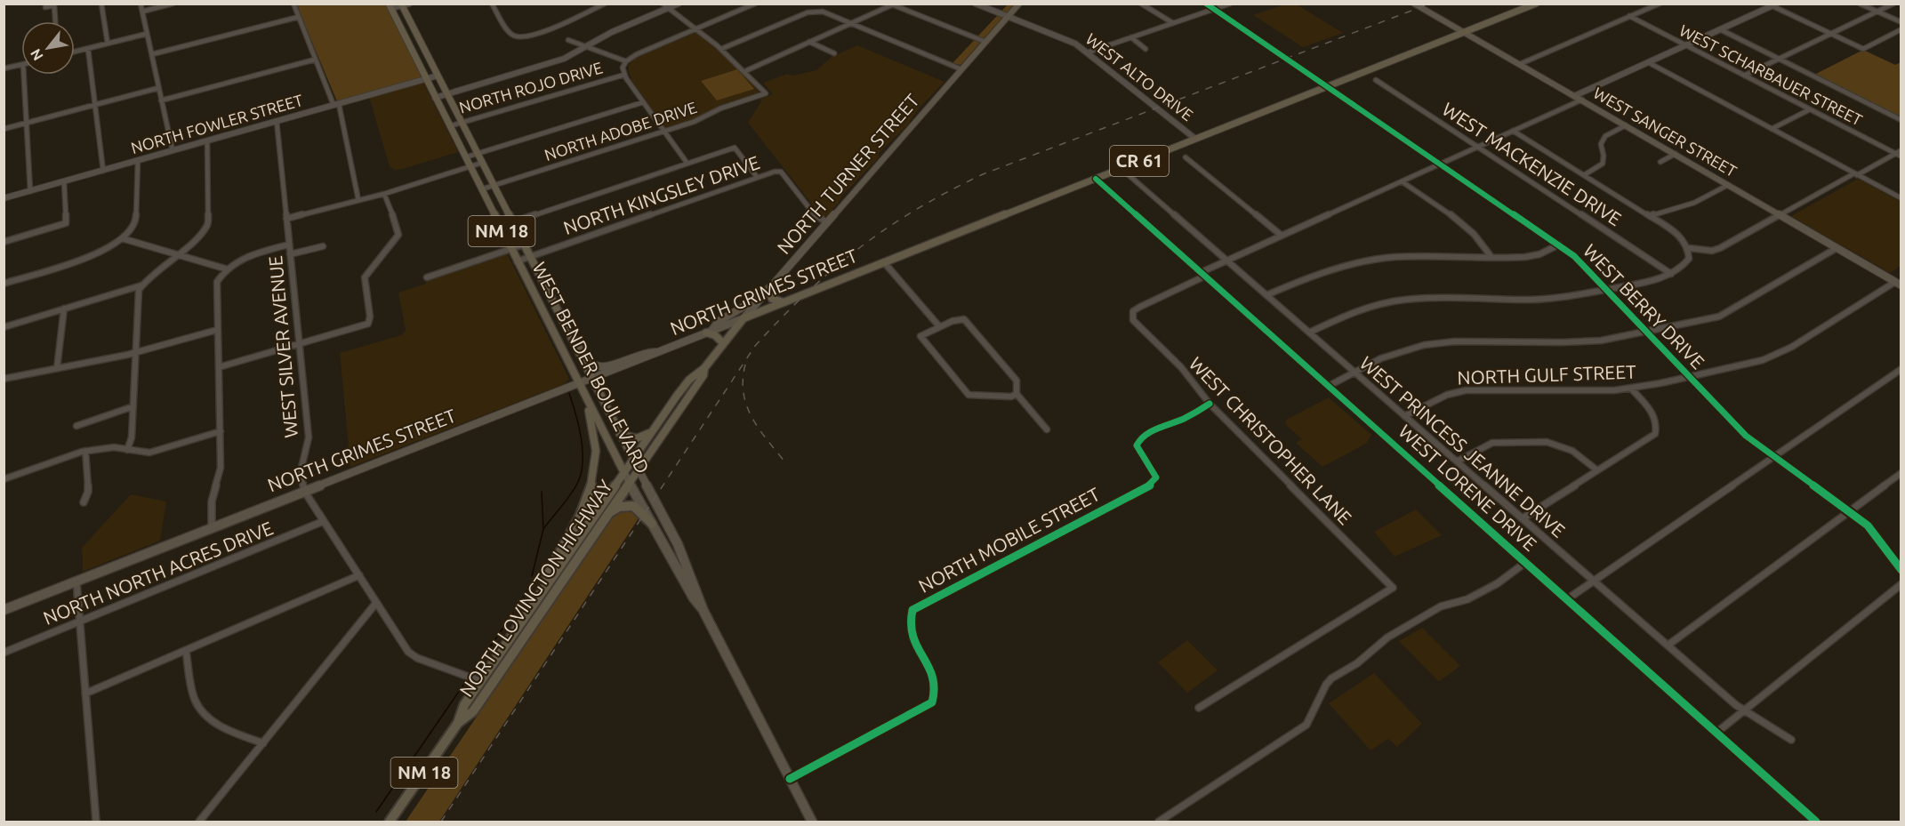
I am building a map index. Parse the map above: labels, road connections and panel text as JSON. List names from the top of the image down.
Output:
{
  "streets": {
    "main road": [
      "WEST SANGER STREET",
      "CR 61",
      "NORTH TURNER STREET",
      "NM 18",
      "NORTH GRIMES STREET",
      "WEST BENDER BOULEVARD",
      "NORTH LOVINGTON HIGHWAY"
    ],
    "street": [
      "WEST SCHARBAUER STREET",
      "WEST ALTO DRIVE",
      "NORTH ROJO DRIVE",
      "NORTH FOWLER STREET",
      "NORTH ADOBE DRIVE",
      "WEST MACKENZIE DRIVE",
      "NORTH KINGSLEY DRIVE",
      "WEST BERRY DRIVE",
      "WEST SILVER AVENUE",
      "NORTH GULF STREET",
      "WEST CHRISTOPHER LANE",
      "WEST PRINCESS JEANNE DRIVE",
      "WEST LORENE DRIVE",
      "NORTH MOBILE STREET",
      "NORTH NORTH ACRES DRIVE"
    ]
  },
  "crossings": [
    ["WEST ALTO DRIVE", "NORTH TURNER STREET"],
    ["WEST ALTO DRIVE", "NORTH GRIMES STREET"],
    ["NORTH ROJO DRIVE", "WEST BENDER BOULEVARD"],
    ["NORTH FOWLER STREET", "NM 18"],
    ["NORTH FOWLER STREET", "WEST SILVER AVENUE"],
    ["NORTH FOWLER STREET", "WEST BENDER BOULEVARD"],
    ["NORTH ADOBE DRIVE", "WEST BENDER BOULEVARD"],
    ["WEST SANGER STREET", "NORTH GRIMES STREET"],
    ["WEST SANGER STREET", "NORTH GULF STREET"],
    ["NORTH TURNER STREET", "NORTH KINGSLEY DRIVE"],
    ["NORTH TURNER STREET", "NORTH GRIMES STREET"],
    ["NORTH TURNER STREET", "WEST BENDER BOULEVARD"],
    ["NORTH TURNER STREET", "NORTH LOVINGTON HIGHWAY"],
    ["NORTH KINGSLEY DRIVE", "WEST BENDER BOULEVARD"],
    ["NM 18", "WEST BENDER BOULEVARD"],
    ["NORTH GRIMES STREET", "WEST BERRY DRIVE"],
    ["NORTH GRIMES STREET", "WEST SILVER AVENUE"],
    ["NORTH GRIMES STREET", "WEST BENDER BOULEVARD"],
    ["NORTH GRIMES STREET", "WEST PRINCESS JEANNE DRIVE"],
    ["NORTH GRIMES STREET", "WEST LORENE DRIVE"],
    ["WEST BERRY DRIVE", "NORTH GULF STREET"],
    ["WEST BENDER BOULEVARD", "NORTH MOBILE STREET"],
    ["WEST BENDER BOULEVARD", "NORTH LOVINGTON HIGHWAY"],
    ["NORTH GULF STREET", "WEST PRINCESS JEANNE DRIVE"],
    ["WEST CHRISTOPHER LANE", "WEST LORENE DRIVE"],
    ["WEST CHRISTOPHER LANE", "NORTH MOBILE STREET"]
  ],
  "north": "bottom left"
}
